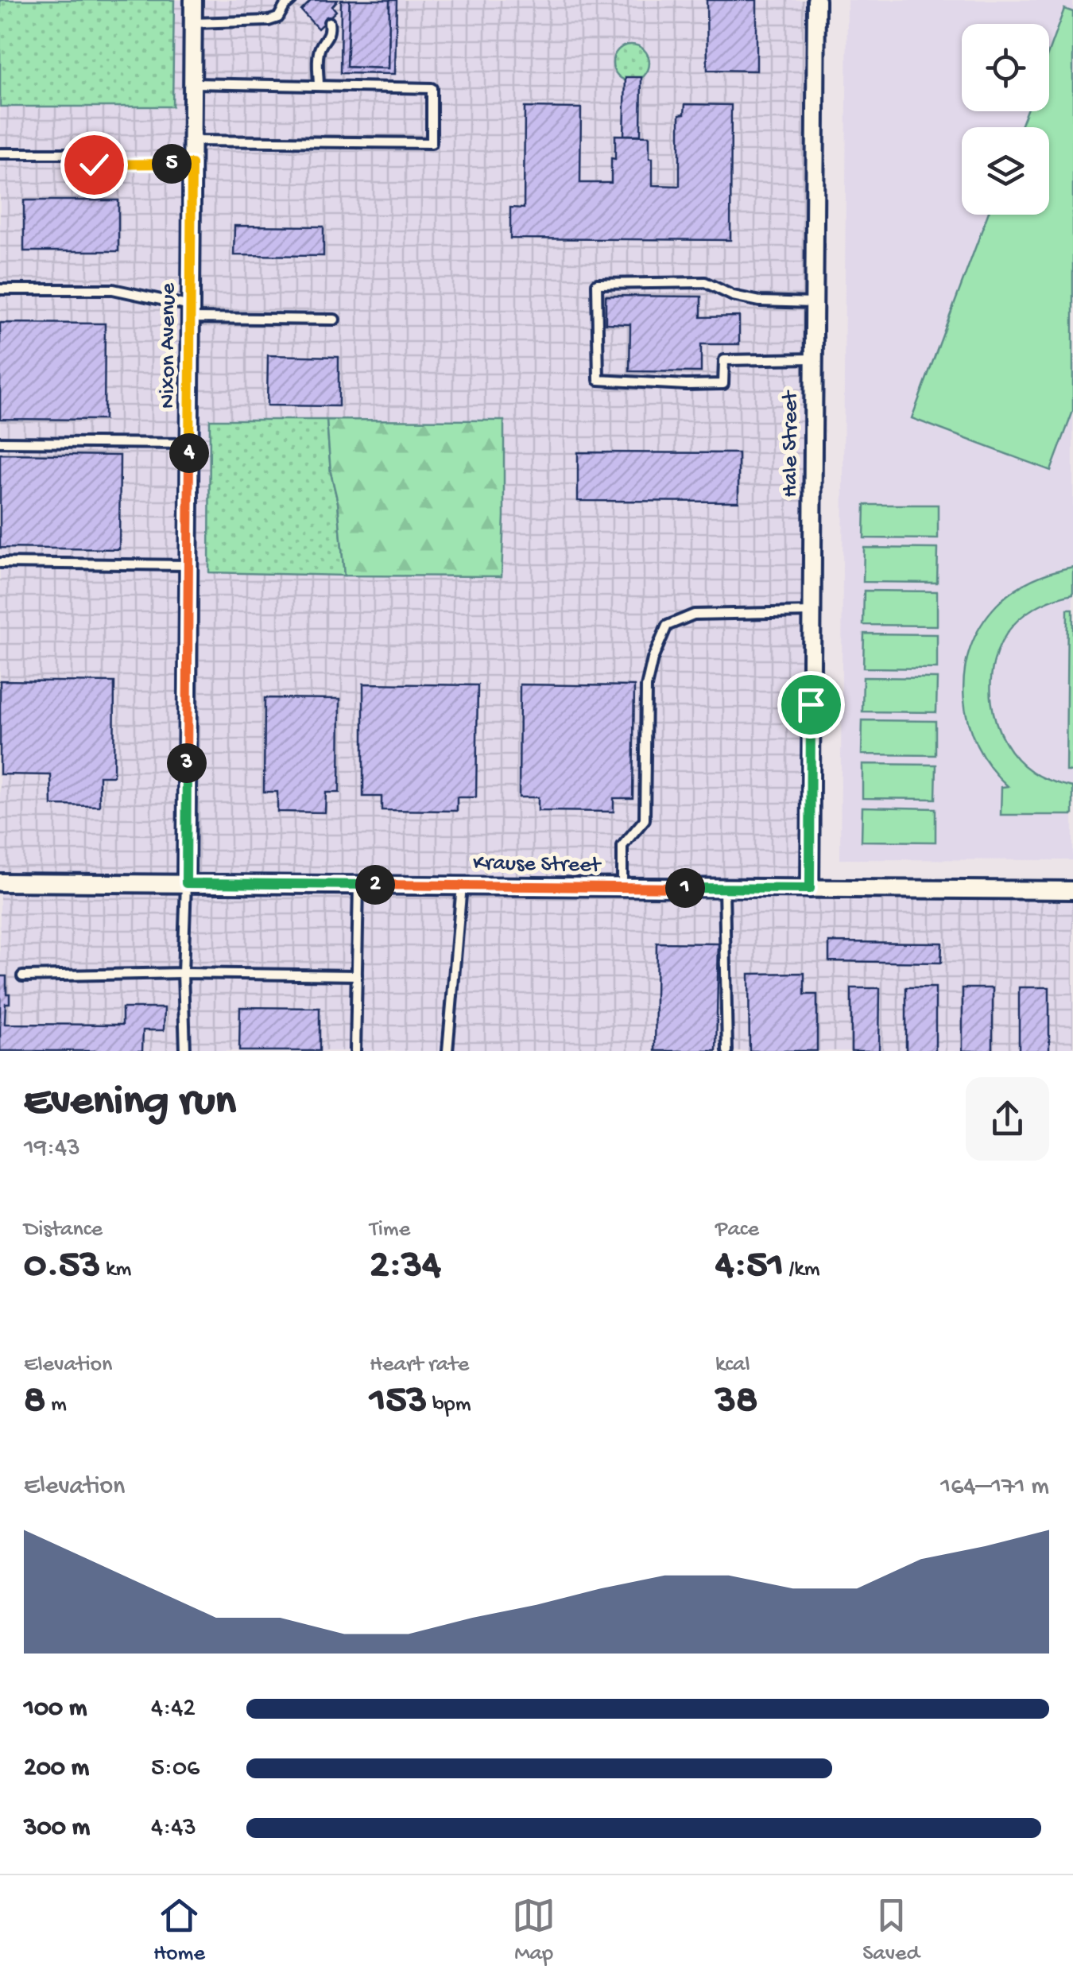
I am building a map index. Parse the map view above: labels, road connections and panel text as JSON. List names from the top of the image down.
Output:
{
  "streets": {
    "street": ["Nixon Avenue", "Hale Street", "Krause Street"]
  },
  "crossings": [
    ["Nixon Avenue", "Krause Street"],
    ["Hale Street", "Krause Street"]
  ],
  "page": {
    "pins": [
      "5",
      "4",
      "3",
      "2",
      "1"
    ],
    "heading": ["Evening run", "19:43"],
    "stats": [
      ["Distance", "0.53 km"],
      ["Time", "2:34"],
      ["Pace", "4:51 /km"],
      ["Elevation", "8 m"],
      ["Heart rate", "153 bpm"],
      ["kcal", "38"]
    ],
    "chart": ["Elevation", "164–171 m"],
    "list": [
      {
        "name": "100 m",
        "note": "4:42"
      },
      {
        "name": "200 m",
        "note": "5:06"
      },
      {
        "name": "300 m",
        "note": "4:43"
      }
    ],
    "tabs": ["Home", "Map", "Saved"]
  }
}
